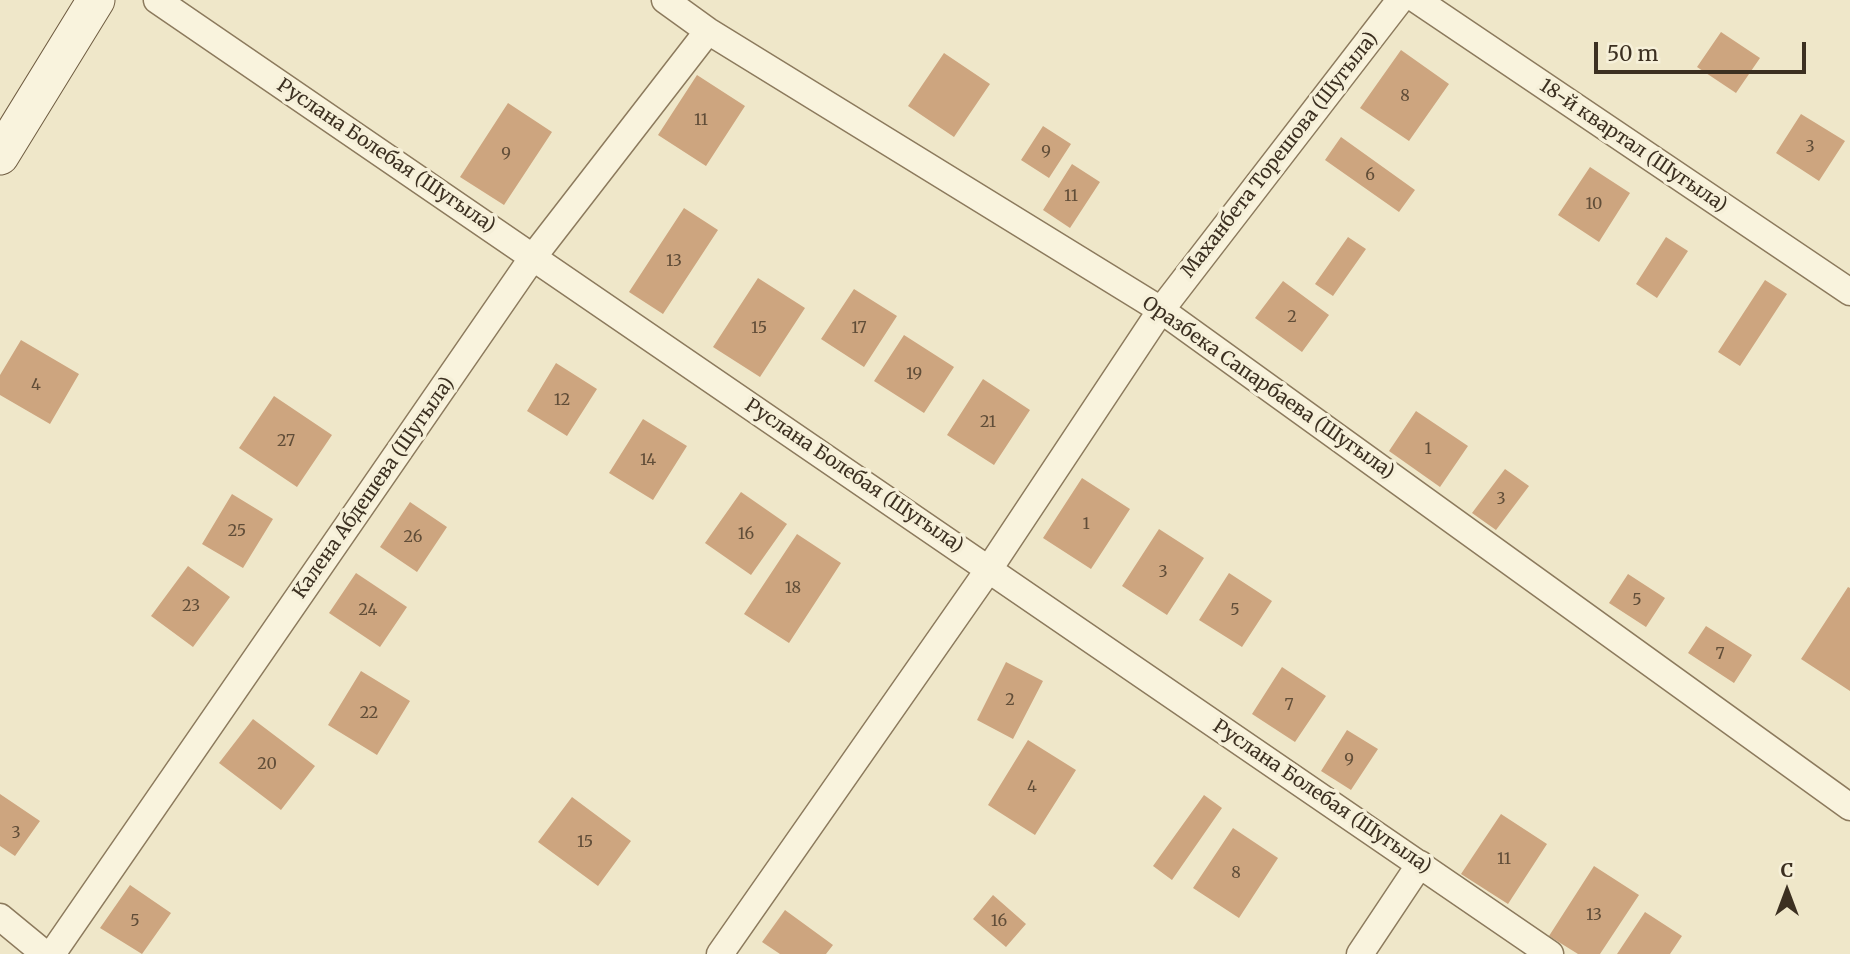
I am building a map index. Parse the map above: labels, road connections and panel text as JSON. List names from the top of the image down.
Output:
{
  "streets": {
    "street": [
      "18-й квартал (Шугыла)",
      "Маханбета Торешова (Шугыла)",
      "Руслана Болебая (Шугыла)",
      "Оразбека Сапарбаева (Шугыла)",
      "Калена Абдешева (Шугыла)"
    ]
  },
  "crossings": [
    ["Маханбета Торешова (Шугыла)", "Руслана Болебая (Шугыла)"],
    ["Маханбета Торешова (Шугыла)", "Оразбека Сапарбаева (Шугыла)"],
    ["Руслана Болебая (Шугыла)", "Калена Абдешева (Шугыла)"],
    ["Оразбека Сапарбаева (Шугыла)", "Калена Абдешева (Шугыла)"]
  ],
  "house_numbers": [
    "8",
    "11",
    "3",
    "9",
    "9",
    "6",
    "11",
    "10",
    "13",
    "2",
    "15",
    "17",
    "19",
    "4",
    "12",
    "21",
    "27",
    "1",
    "14",
    "3",
    "1",
    "25",
    "16",
    "26",
    "3",
    "18",
    "5",
    "23",
    "24",
    "5",
    "7",
    "2",
    "7",
    "22",
    "9",
    "20",
    "4",
    "3",
    "15",
    "11",
    "8",
    "13",
    "5",
    "16"
  ],
  "scale_bar": "50 m",
  "north": "top"
}
